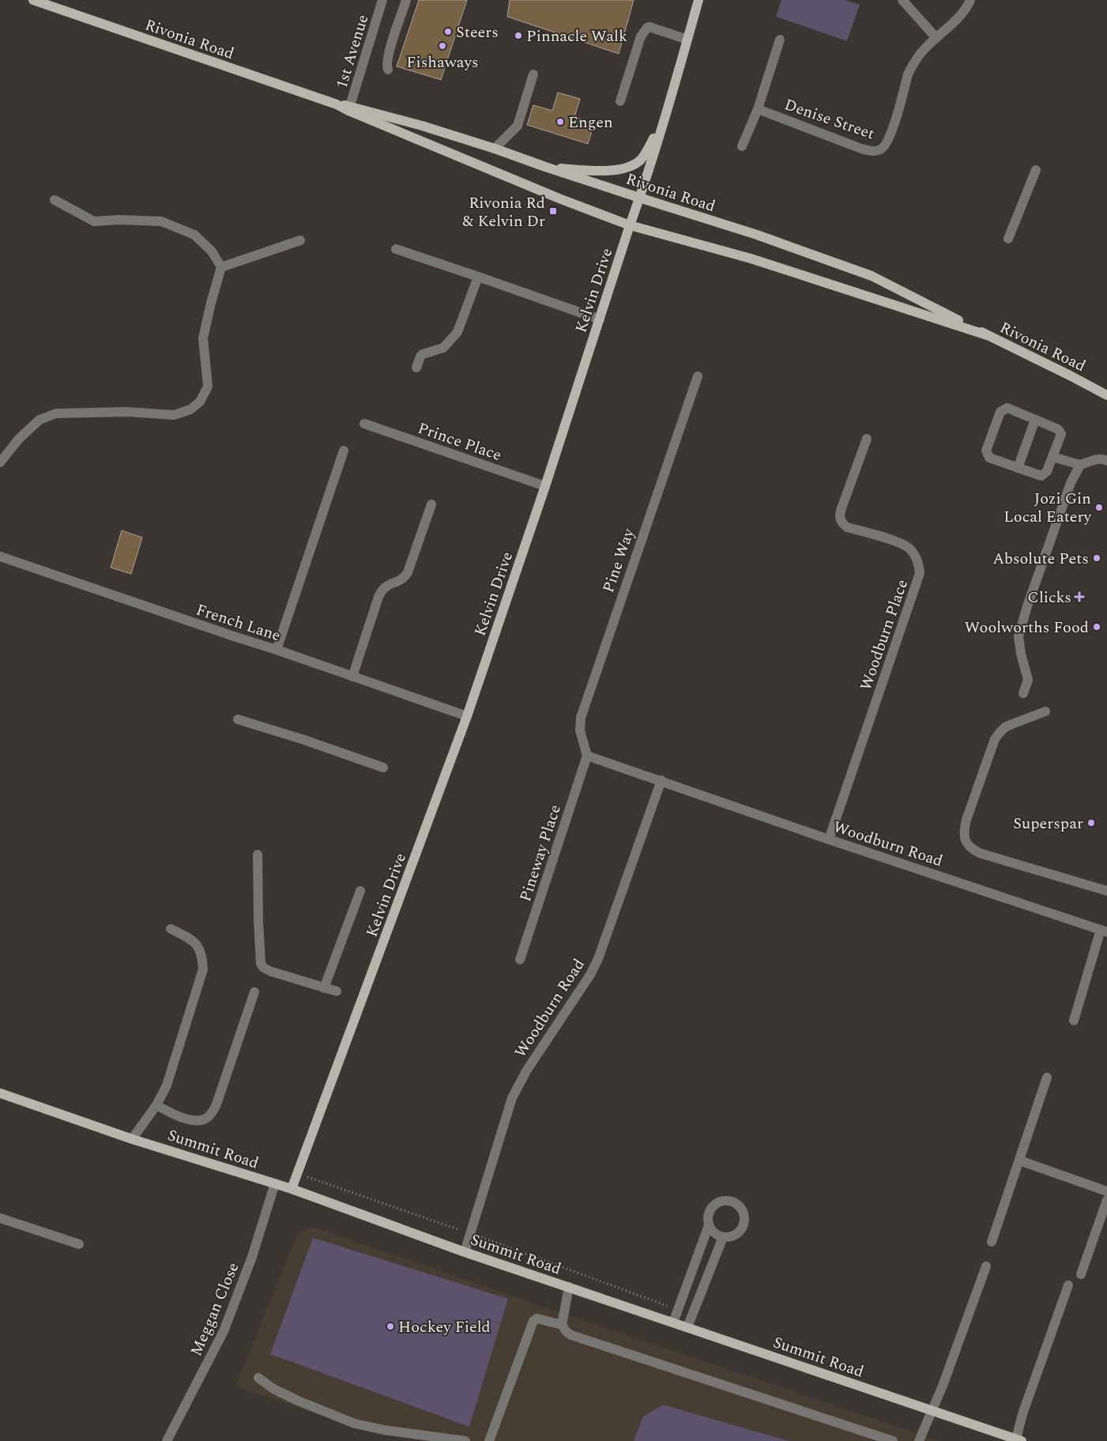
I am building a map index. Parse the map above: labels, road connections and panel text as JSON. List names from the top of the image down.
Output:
{
  "streets": {
    "main road": ["Rivonia Road", "Kelvin Drive", "Summit Road"],
    "street": [
      "1st Avenue",
      "Denise Street",
      "Prince Place",
      "Pine Way",
      "French Lane",
      "Woodburn Place",
      "Woodburn Road",
      "Pineway Place",
      "Meggan Close"
    ]
  },
  "crossings": [
    ["Rivonia Road", "1st Avenue"],
    ["Rivonia Road", "Kelvin Drive"],
    ["Kelvin Drive", "Prince Place"],
    ["Kelvin Drive", "French Lane"],
    ["Kelvin Drive", "Summit Road"],
    ["Pine Way", "Woodburn Road"],
    ["Pine Way", "Pineway Place"],
    ["Woodburn Place", "Woodburn Road"],
    ["Woodburn Road", "Pineway Place"],
    ["Woodburn Road", "Summit Road"],
    ["Summit Road", "Meggan Close"]
  ],
  "places": {
    "other": [
      "Steers",
      "Pinnacle Walk",
      "Fishaways",
      "Engen",
      "Jozi Gin Local Eatery",
      "Absolute Pets",
      "Woolworths Food",
      "Superspar",
      "Hockey Field"
    ],
    "transit": ["Rivonia Rd & Kelvin Dr"],
    "health": ["Clicks"]
  }
}
